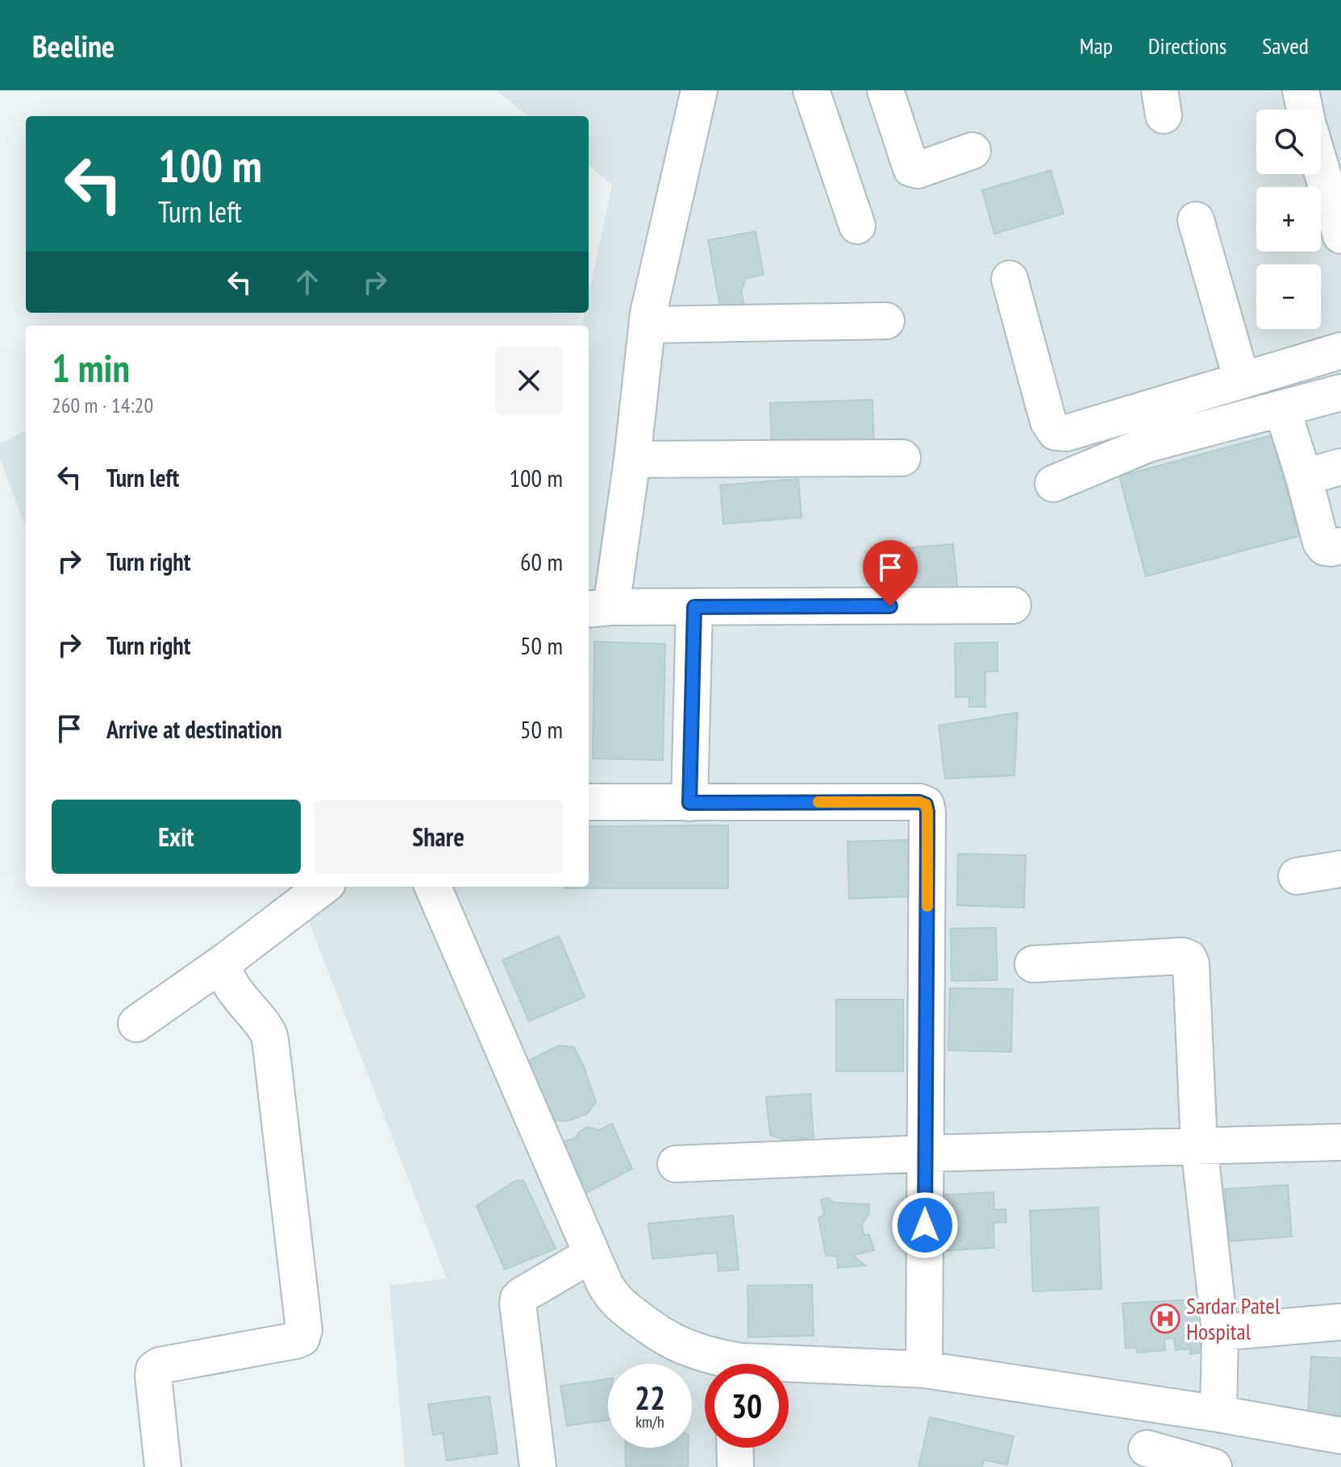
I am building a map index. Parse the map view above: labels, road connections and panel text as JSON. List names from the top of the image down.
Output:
{
  "places": {
    "hospital": ["Sardar Patel Hospital"]
  },
  "page": {
    "header": "Beeline",
    "nav": ["Map", "Directions", "Saved"],
    "map_buttons": ["+", "−"],
    "turn": ["100 m", "Turn left"],
    "heading": ["1 min", "260 m · 14:20"],
    "list": [
      {
        "name": "Turn left",
        "value": "100 m"
      },
      {
        "name": "Turn right",
        "value": "60 m"
      },
      {
        "name": "Turn right",
        "value": "50 m"
      },
      {
        "name": "Arrive at destination",
        "value": "50 m"
      }
    ],
    "buttons": ["Exit", "Share"],
    "speed": "22 km/h",
    "limit": "30"
  }
}
